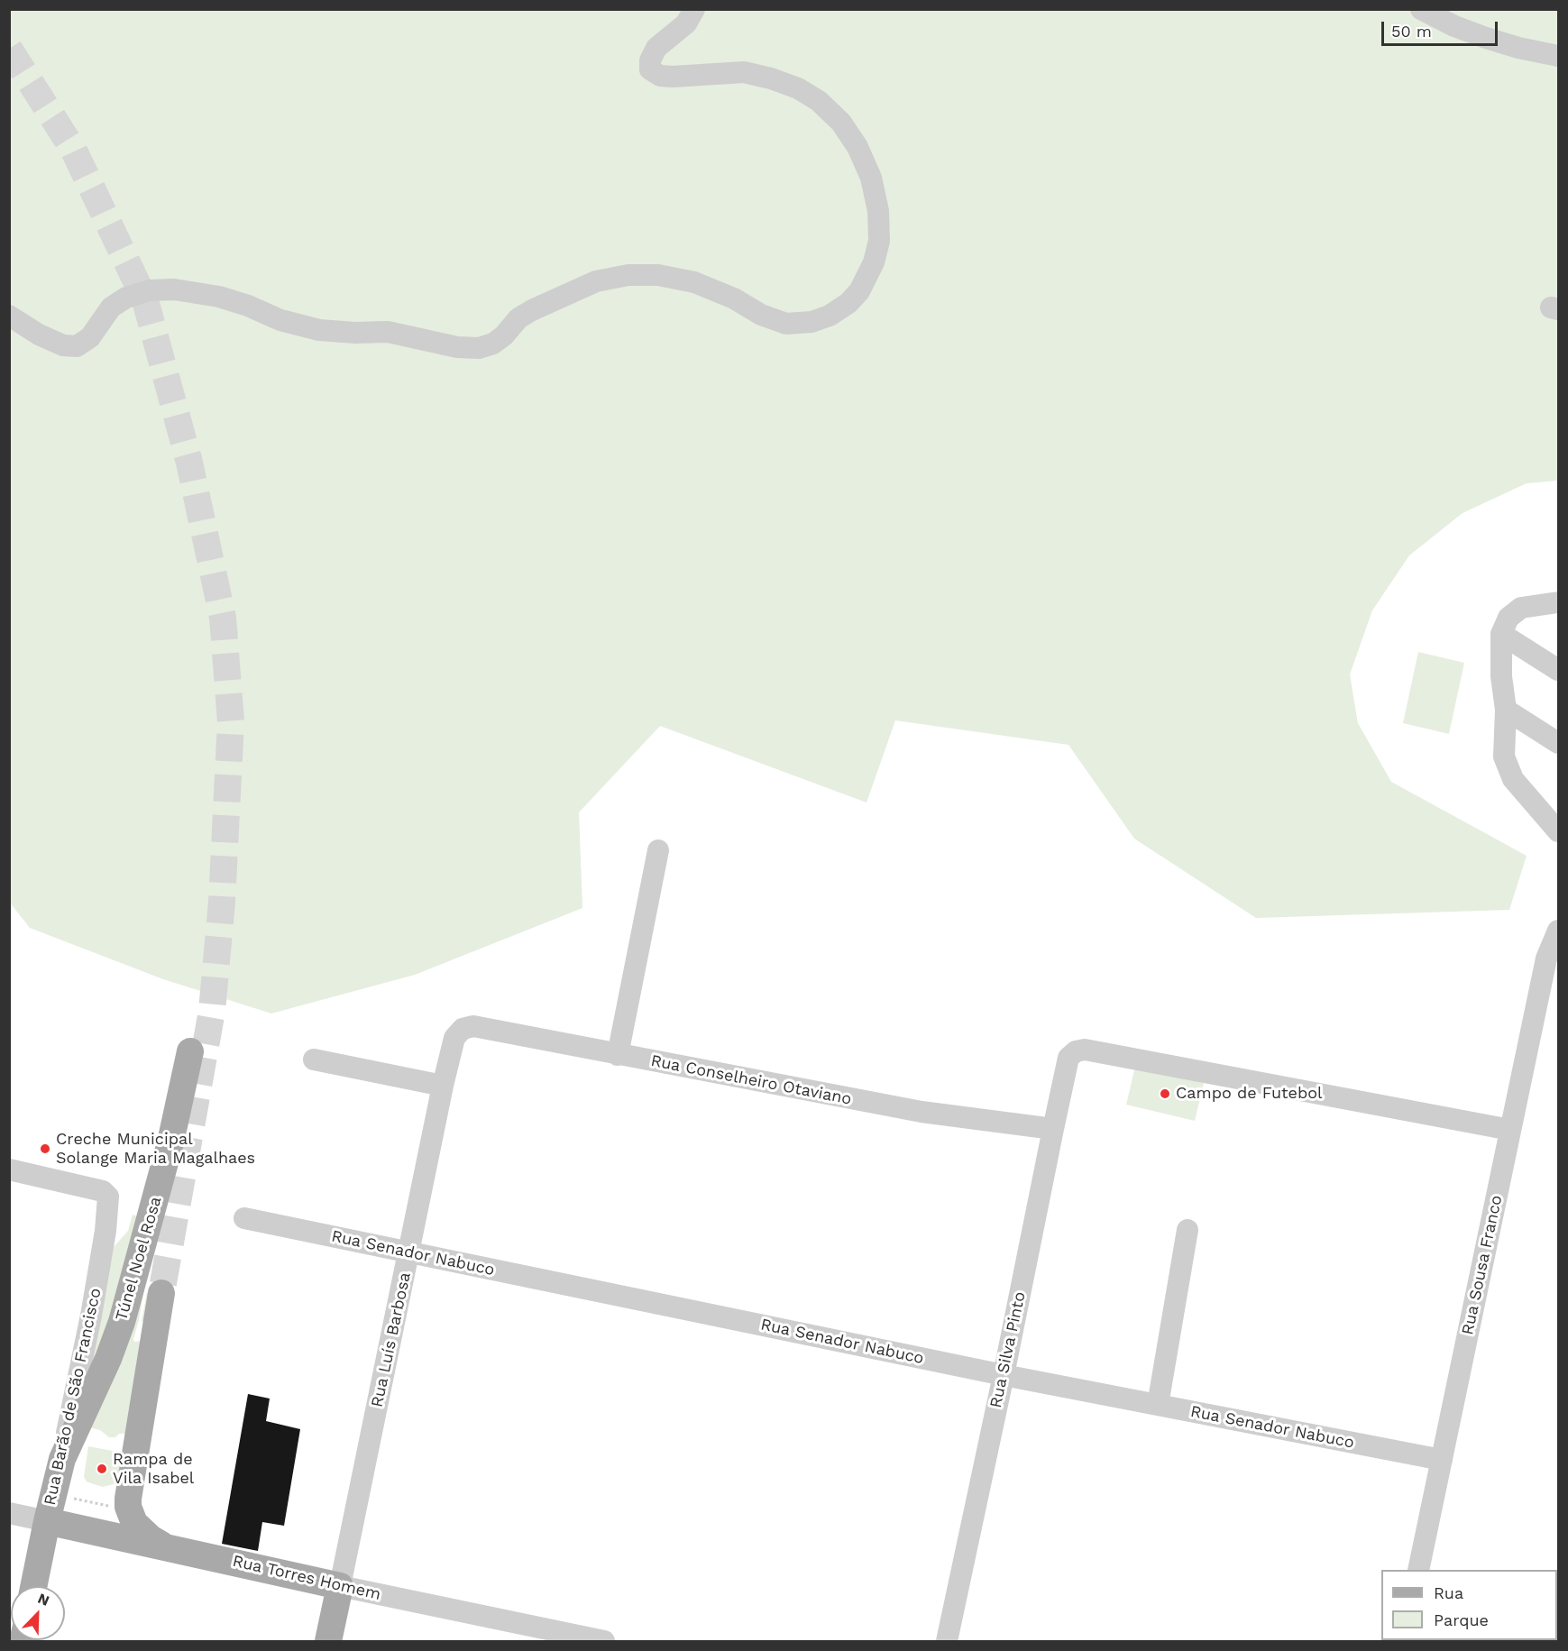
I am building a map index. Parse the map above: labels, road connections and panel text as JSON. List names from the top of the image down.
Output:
{
  "streets": {
    "main road": [
      "Túnel Noel Rosa",
      "Rua Luís Barbosa",
      "Rua Barão de São Francisco",
      "Rua Torres Homem"
    ],
    "street": [
      "Rua Conselheiro Otaviano",
      "Rua Senador Nabuco",
      "Rua Sousa Franco",
      "Rua Silva Pinto"
    ]
  },
  "crossings": [
    ["Rua Conselheiro Otaviano", "Rua Luís Barbosa"],
    ["Rua Conselheiro Otaviano", "Rua Silva Pinto"],
    ["Rua Senador Nabuco", "Rua Sousa Franco"],
    ["Rua Senador Nabuco", "Rua Luís Barbosa"],
    ["Rua Senador Nabuco", "Rua Silva Pinto"],
    ["Túnel Noel Rosa", "Rua Barão de São Francisco"],
    ["Túnel Noel Rosa", "Rua Torres Homem"],
    ["Rua Sousa Franco", "Rua Silva Pinto"],
    ["Rua Luís Barbosa", "Rua Torres Homem"],
    ["Rua Barão de São Francisco", "Rua Torres Homem"]
  ],
  "places": ["Campo de Futebol", "Creche Municipal Solange Maria Magalhaes", "Rampa de Vila Isabel"],
  "legend": ["Rua", "Parque"],
  "scale_bar": "50 m",
  "north": "top right"
}
